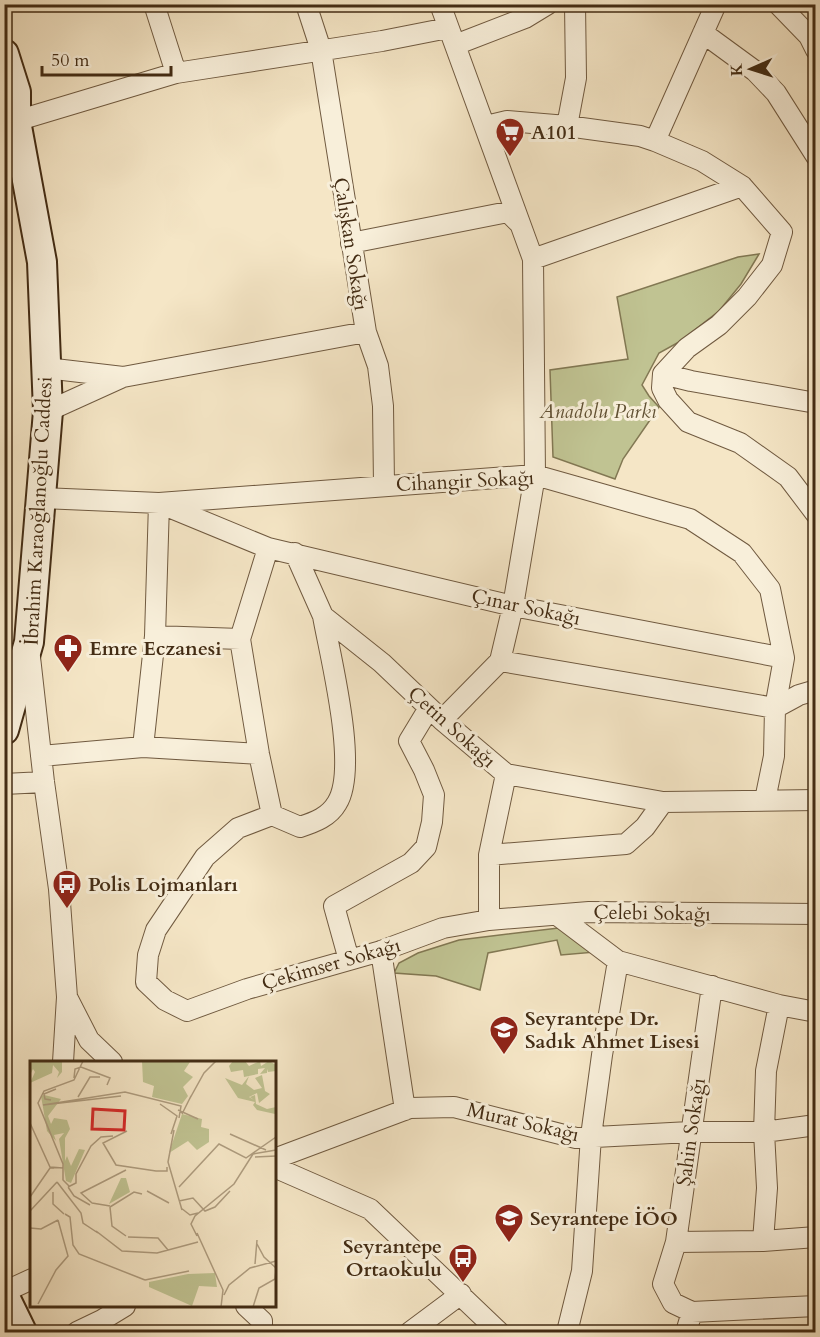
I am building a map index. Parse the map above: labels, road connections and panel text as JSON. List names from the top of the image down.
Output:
{
  "streets": {
    "street": [
      "Çalışkan Sokağı",
      "Cihangir Sokağı",
      "İbrahim Karaoğlanoğlu Caddesi",
      "Çınar Sokağı",
      "Çetin Sokağı",
      "Çelebi Sokağı",
      "Çekimser Sokağı",
      "Murat Sokağı",
      "Şahin Sokağı"
    ]
  },
  "crossings": [
    ["Çalışkan Sokağı", "Cihangir Sokağı"],
    ["Cihangir Sokağı", "İbrahim Karaoğlanoğlu Caddesi"],
    ["Cihangir Sokağı", "Çınar Sokağı"],
    ["Cihangir Sokağı", "Çetin Sokağı"],
    ["Çınar Sokağı", "Çetin Sokağı"],
    ["Çelebi Sokağı", "Çekimser Sokağı"],
    ["Murat Sokağı", "Şahin Sokağı"]
  ],
  "parks": ["Anadolu Parkı"],
  "places": {
    "supermarket": ["A101"],
    "pharmacy": ["Emre Eczanesi"],
    "bus stop": ["Polis Lojmanları", "Seyrantepe Ortaokulu"],
    "school or university": ["Seyrantepe Dr. Sadık Ahmet Lisesi", "Seyrantepe İÖO"]
  },
  "scale_bar": "50 m",
  "north": "left"
}
